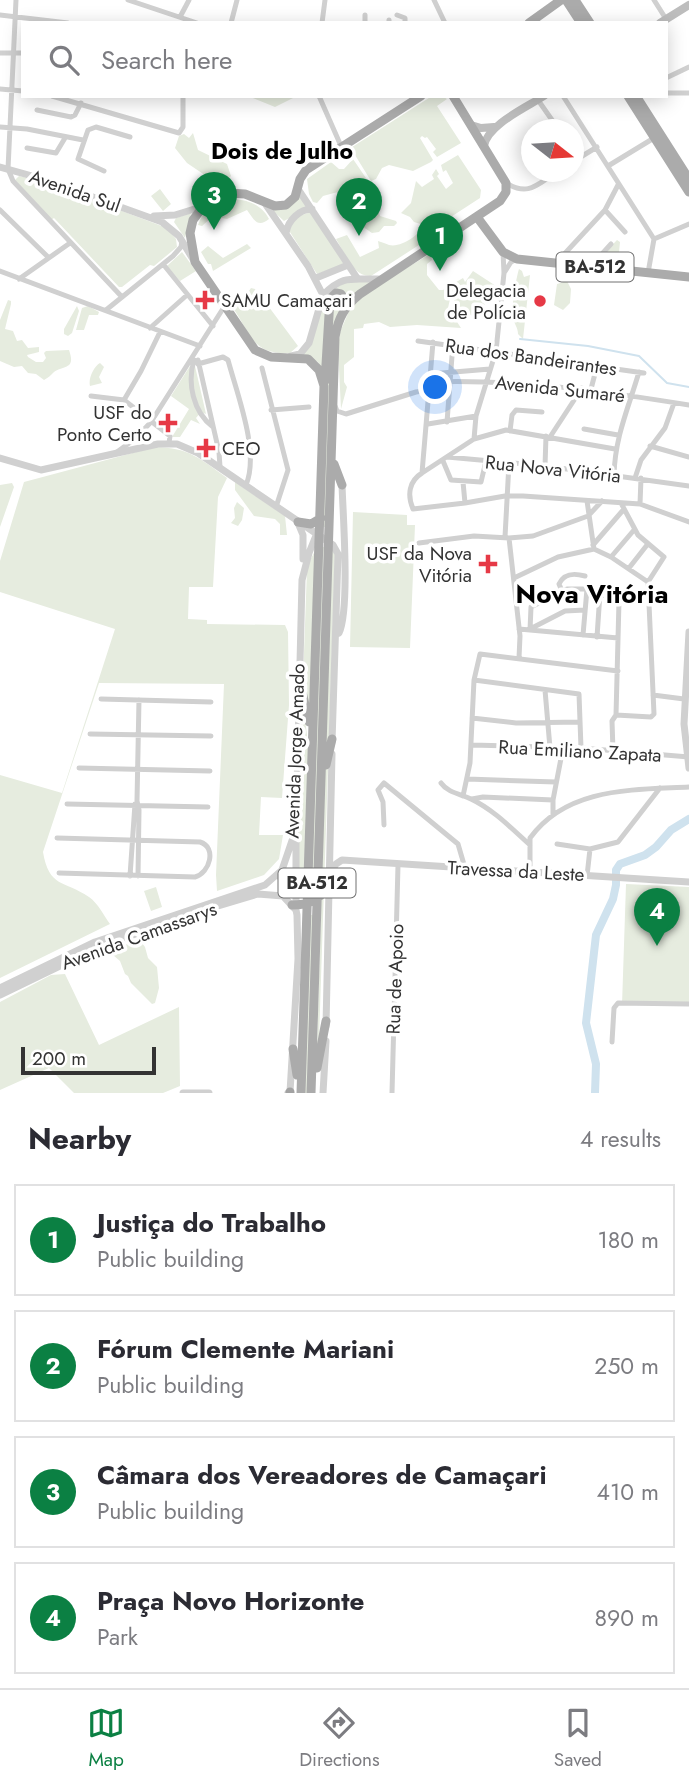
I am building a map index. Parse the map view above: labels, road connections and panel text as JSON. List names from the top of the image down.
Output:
{
  "streets": {
    "main road": ["BA-512", "Avenida Jorge Amado"],
    "street": [
      "Avenida Sul",
      "Rua dos Bandeirantes",
      "Avenida Sumaré",
      "Rua Nova Vitória",
      "Rua Emiliano Zapata",
      "Travessa da Leste",
      "Avenida Camassarys",
      "Rua de Apoio"
    ]
  },
  "crossings": [
    ["Rua dos Bandeirantes", "Avenida Sumaré"],
    ["Travessa da Leste", "Rua de Apoio"]
  ],
  "districts": ["Dois de Julho", "Nova Vitória"],
  "places": {
    "health": [
      "SAMU Camaçari",
      "USF do Ponto Certo",
      "CEO",
      "USF da Nova Vitória"
    ],
    "other": ["Delegacia de Polícia"]
  },
  "scale_bar": "200 m",
  "north": "right",
  "page": {
    "search": "Search here",
    "pins": [
      "3",
      "2",
      "1",
      "4"
    ],
    "scale": "200 m",
    "heading": ["Nearby", "4 results"],
    "list": [
      {
        "mark": "1",
        "name": "Justiça do Trabalho",
        "note": "Public building",
        "value": "180 m"
      },
      {
        "mark": "2",
        "name": "Fórum Clemente Mariani",
        "note": "Public building",
        "value": "250 m"
      },
      {
        "mark": "3",
        "name": "Câmara dos Vereadores de Camaçari",
        "note": "Public building",
        "value": "410 m"
      },
      {
        "mark": "4",
        "name": "Praça Novo Horizonte",
        "note": "Park",
        "value": "890 m"
      }
    ],
    "nav": ["Map", "Directions", "Saved"]
  }
}
